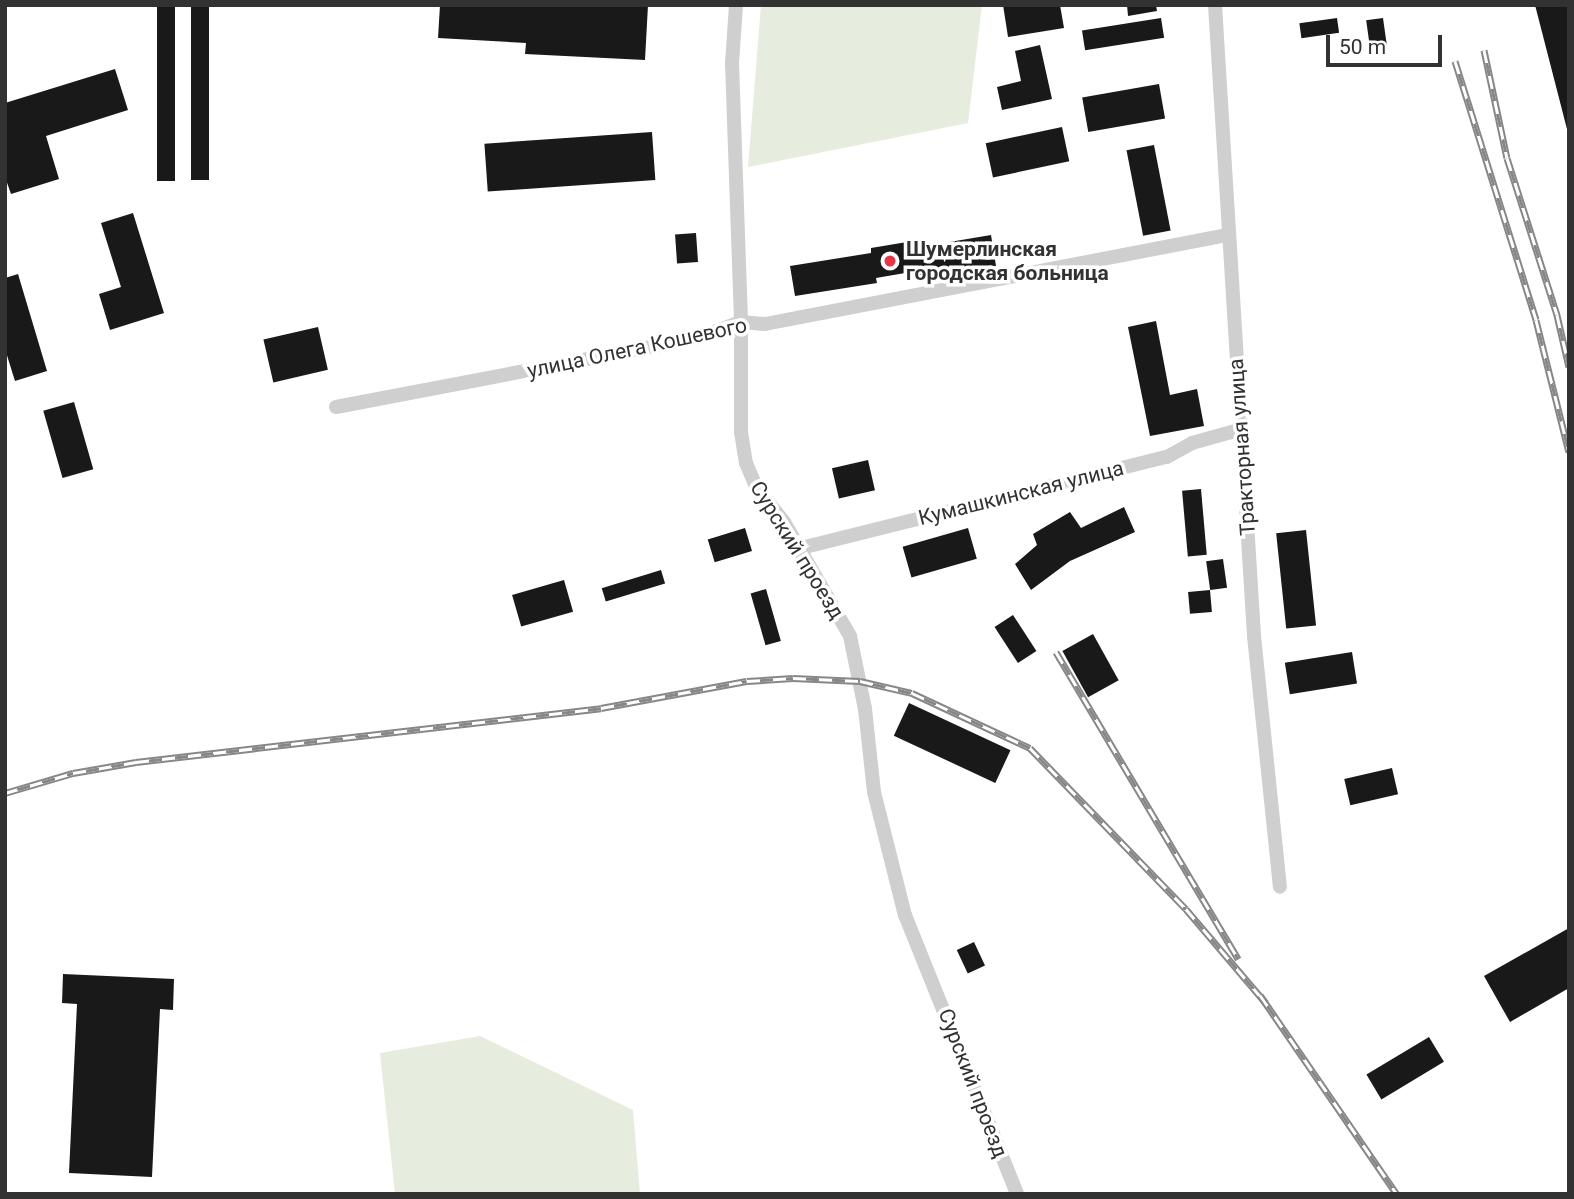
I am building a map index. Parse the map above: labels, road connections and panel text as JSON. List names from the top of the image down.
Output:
{
  "streets": {
    "street": [
      "улица Олега Кошевого",
      "Тракторная улица",
      "Кумашкинская улица",
      "Сурский проезд"
    ]
  },
  "crossings": [
    ["улица Олега Кошевого", "Тракторная улица"],
    ["улица Олега Кошевого", "Сурский проезд"],
    ["Тракторная улица", "Кумашкинская улица"],
    ["Кумашкинская улица", "Сурский проезд"]
  ],
  "places": ["Шумерлинская городская больница"],
  "scale_bar": "50 m"
}
